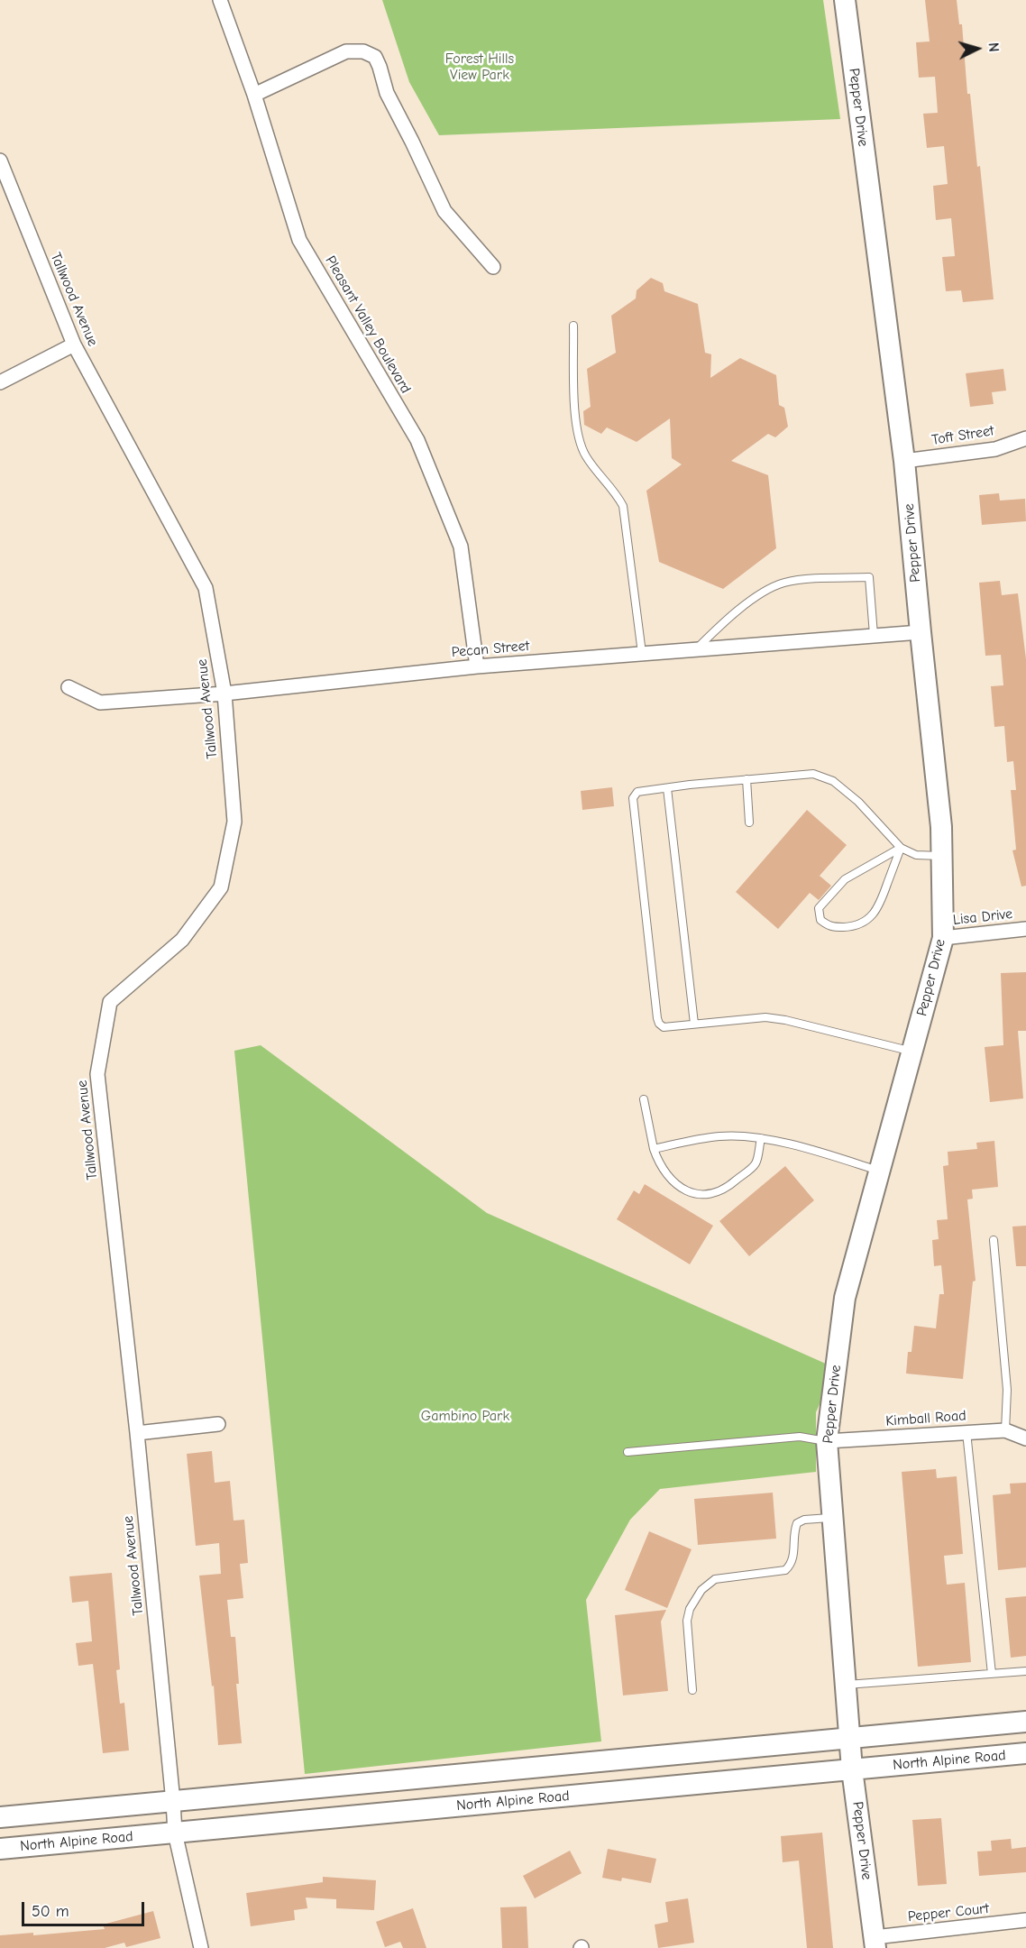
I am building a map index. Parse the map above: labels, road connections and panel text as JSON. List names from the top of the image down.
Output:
{
  "streets": {
    "main road": ["Pepper Drive", "North Alpine Road"],
    "street": [
      "Tallwood Avenue",
      "Pleasant Valley Boulevard",
      "Toft Street",
      "Pecan Street",
      "Lisa Drive",
      "Kimball Road",
      "Pepper Court"
    ]
  },
  "crossings": [
    ["Pepper Drive", "Toft Street"],
    ["Pepper Drive", "Pecan Street"],
    ["Pepper Drive", "Lisa Drive"],
    ["Pepper Drive", "Kimball Road"],
    ["Pepper Drive", "North Alpine Road"],
    ["Pepper Drive", "Pepper Court"],
    ["Tallwood Avenue", "Pecan Street"],
    ["Tallwood Avenue", "North Alpine Road"],
    ["Pleasant Valley Boulevard", "Pecan Street"]
  ],
  "parks": ["Forest Hills View Park", "Gambino Park"],
  "scale_bar": "50 m",
  "north": "right"
}
